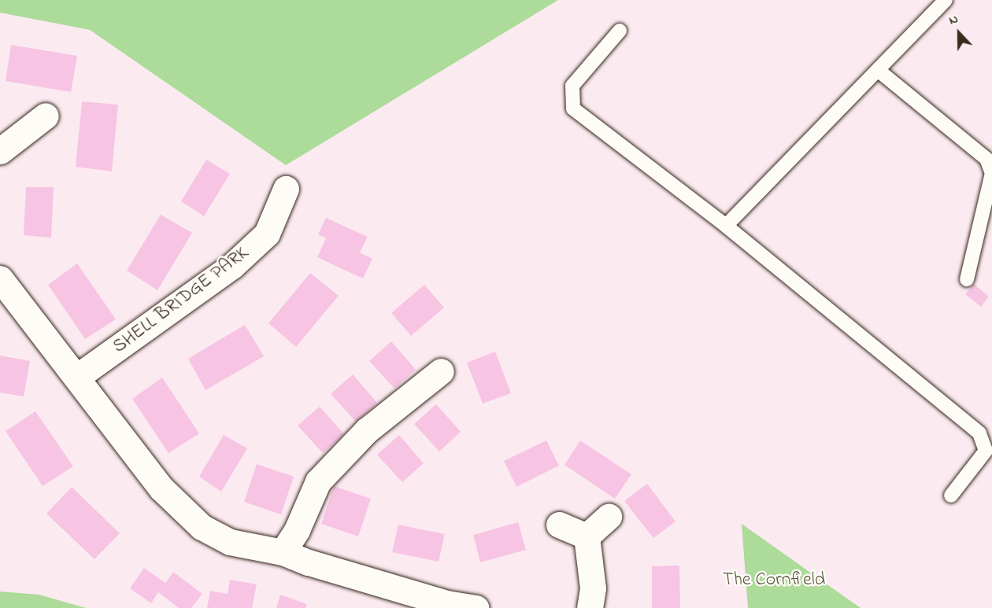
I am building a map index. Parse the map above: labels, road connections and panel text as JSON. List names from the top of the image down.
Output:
{
  "streets": {
    "street": ["SHELL BRIDGE PARK"]
  },
  "parks": ["The Cornfield"],
  "north": "top"
}
